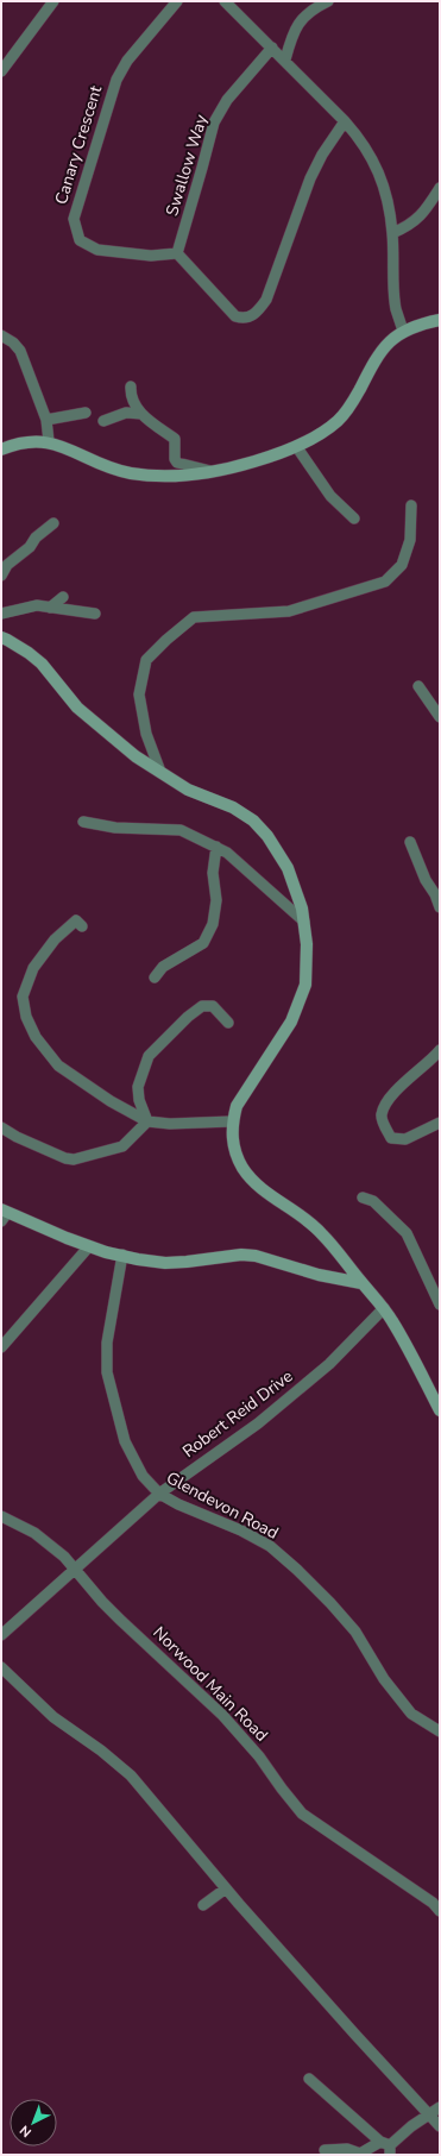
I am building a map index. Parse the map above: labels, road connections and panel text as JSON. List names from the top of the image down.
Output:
{
  "streets": {
    "street": [
      "Canary Crescent",
      "Swallow Way",
      "Robert Reid Drive",
      "Glendevon Road",
      "Norwood Main Road"
    ]
  },
  "crossings": [
    ["Canary Crescent", "Swallow Way"],
    ["Robert Reid Drive", "Glendevon Road"],
    ["Robert Reid Drive", "Norwood Main Road"]
  ],
  "north": "bottom left"
}
